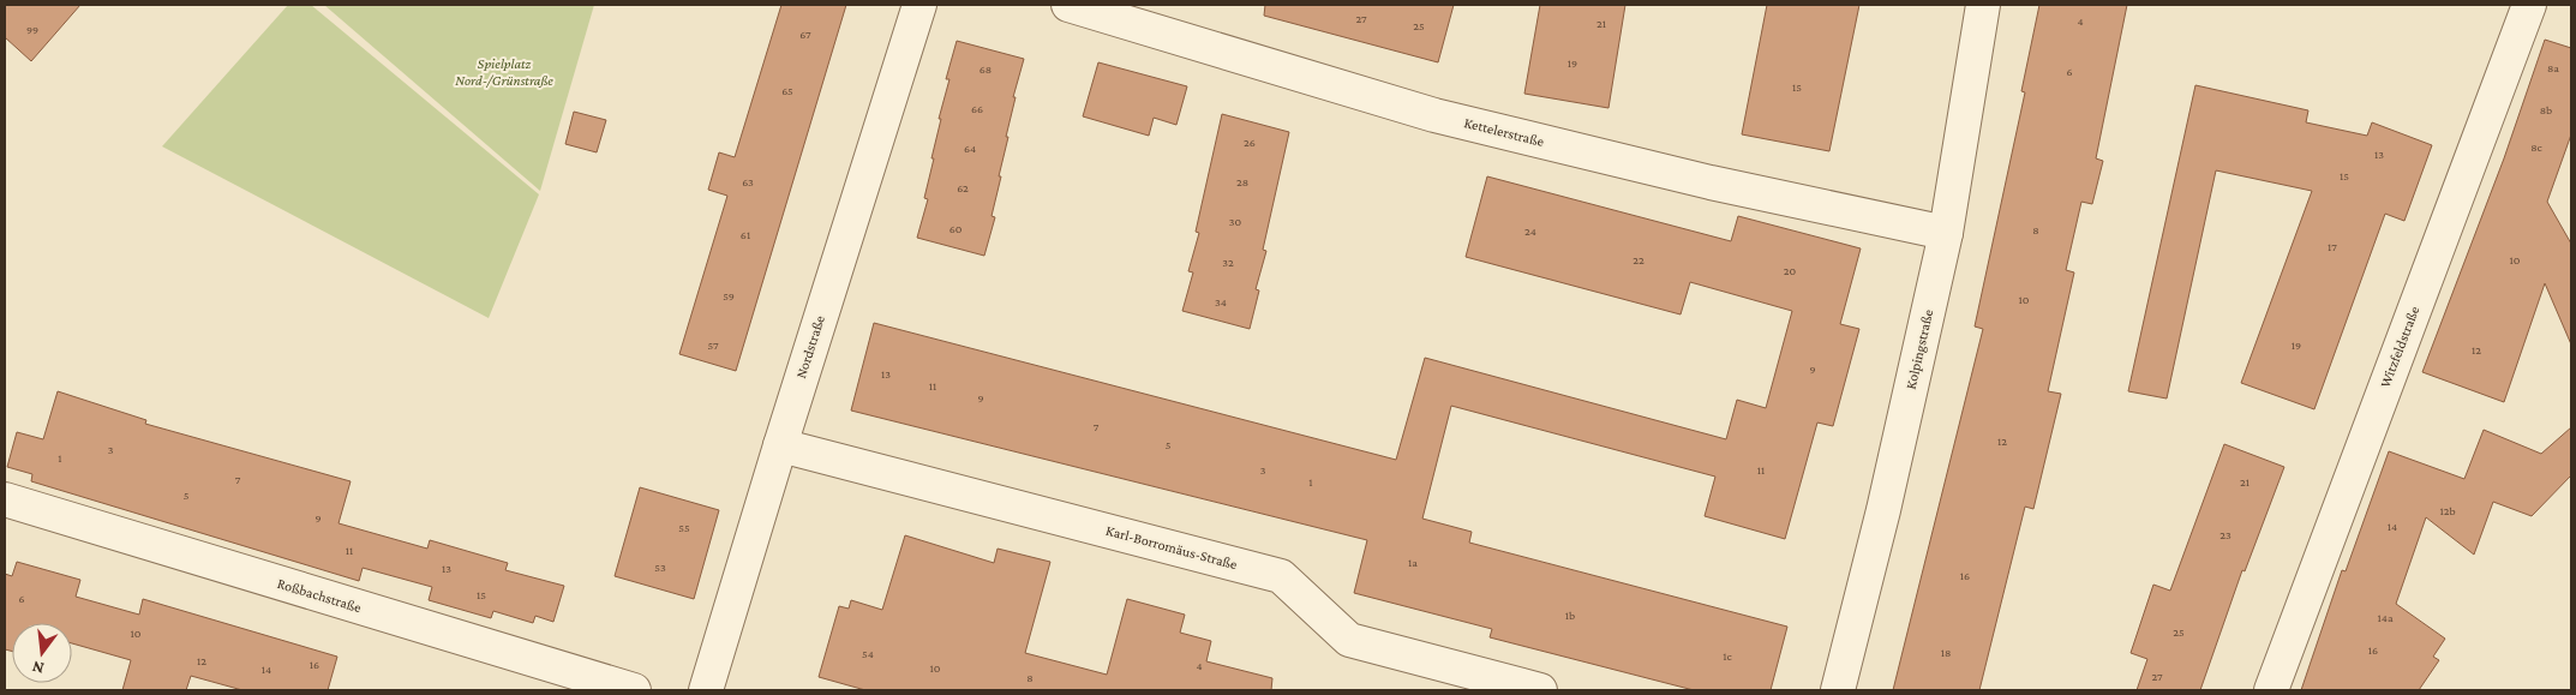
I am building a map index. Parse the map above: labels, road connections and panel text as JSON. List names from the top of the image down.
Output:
{
  "streets": {
    "street": [
      "Kettelerstraße",
      "Nordstraße",
      "Witzfeldstraße",
      "Kolpingstraße",
      "Karl-Borromäus-Straße",
      "Roßbachstraße"
    ]
  },
  "crossings": [
    ["Kettelerstraße", "Kolpingstraße"],
    ["Nordstraße", "Karl-Borromäus-Straße"]
  ],
  "parks": ["Spielplatz Nord-/Grünstraße"],
  "house_numbers": [
    "27",
    "4",
    "21",
    "25",
    "99",
    "67",
    "19",
    "8a",
    "68",
    "6",
    "15",
    "65",
    "66",
    "8b",
    "26",
    "8c",
    "64",
    "13",
    "15",
    "63",
    "28",
    "62",
    "30",
    "60",
    "8",
    "24",
    "61",
    "17",
    "22",
    "10",
    "32",
    "20",
    "59",
    "10",
    "34",
    "57",
    "19",
    "12",
    "9",
    "13",
    "11",
    "9",
    "7",
    "12",
    "5",
    "3",
    "1",
    "3",
    "11",
    "7",
    "1",
    "21",
    "5",
    "12b",
    "9",
    "14",
    "55",
    "23",
    "11",
    "1a",
    "53",
    "13",
    "16",
    "15",
    "6",
    "1b",
    "14a",
    "25",
    "10",
    "16",
    "18",
    "54",
    "1c",
    "12",
    "16",
    "4",
    "10",
    "14",
    "27",
    "8"
  ],
  "north": "bottom"
}
